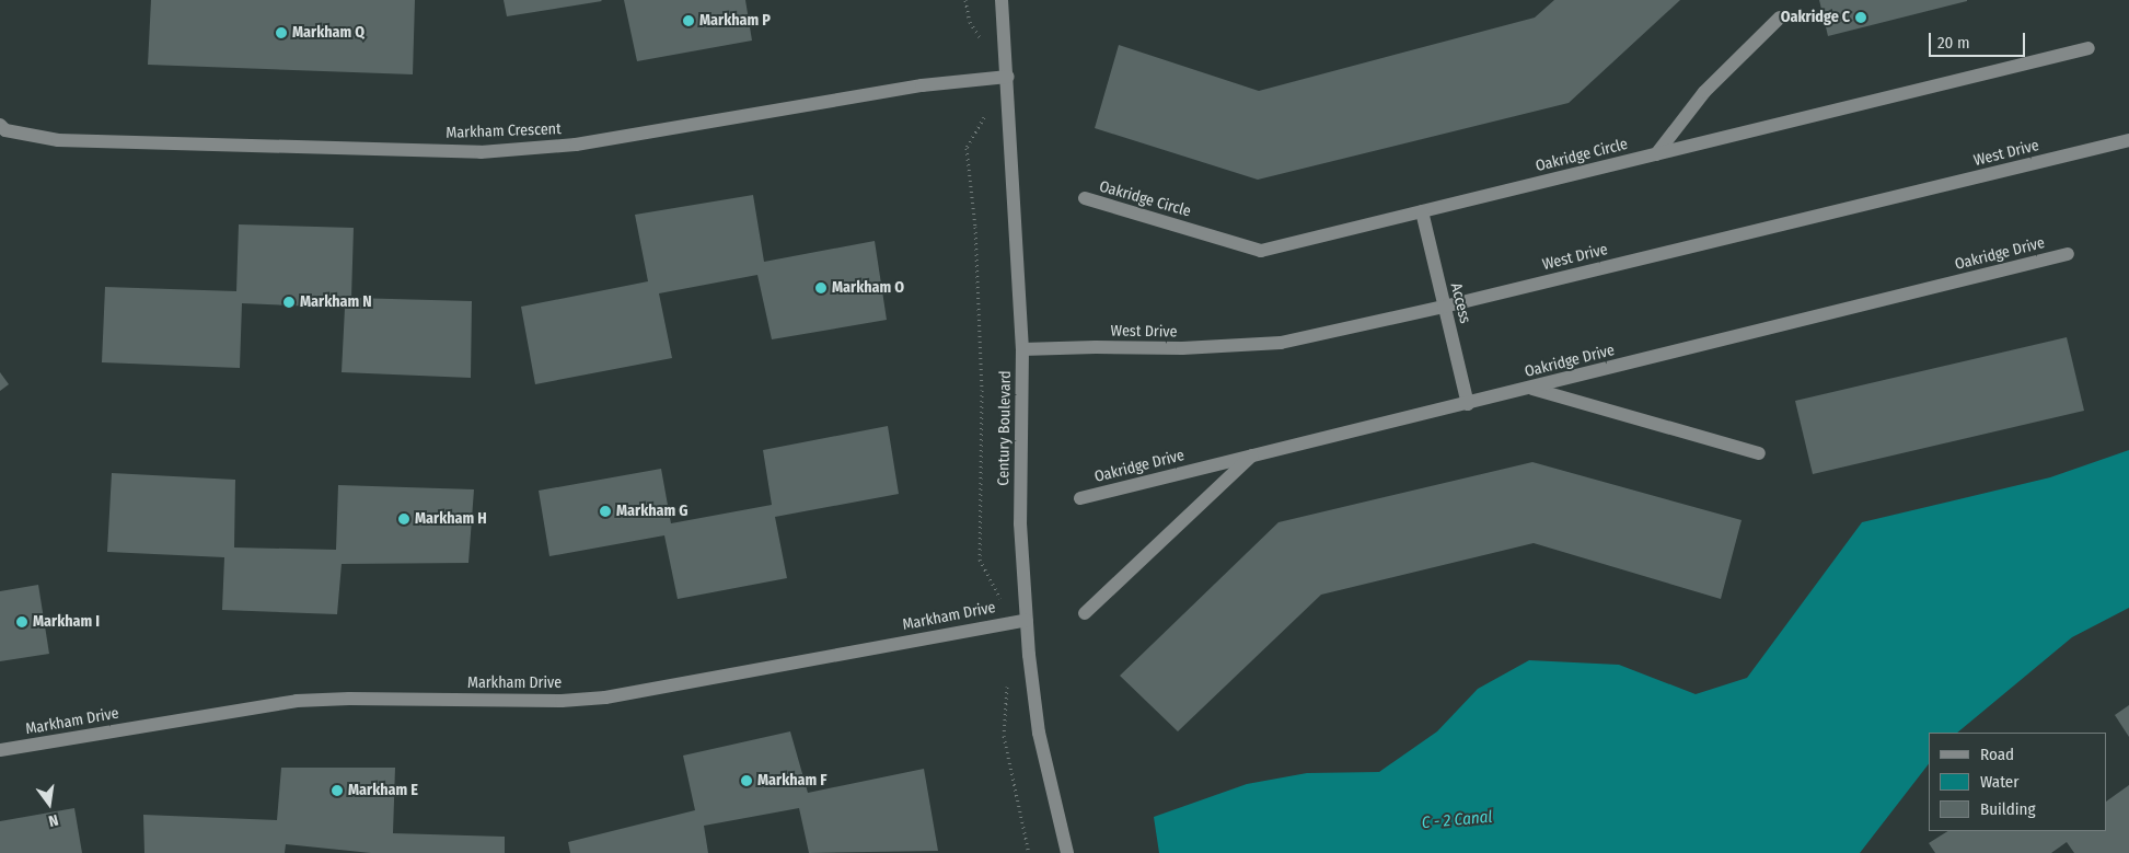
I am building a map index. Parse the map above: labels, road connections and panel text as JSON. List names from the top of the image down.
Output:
{
  "streets": {
    "street": [
      "Markham Crescent",
      "West Drive",
      "Oakridge Circle",
      "Oakridge Drive",
      "Access",
      "Century Boulevard",
      "Markham Drive"
    ]
  },
  "crossings": [
    ["Markham Crescent", "Century Boulevard"],
    ["West Drive", "Access"],
    ["West Drive", "Century Boulevard"],
    ["Oakridge Circle", "Access"],
    ["Oakridge Drive", "Access"],
    ["Century Boulevard", "Markham Drive"]
  ],
  "water": ["C - 2 Canal"],
  "places": [
    "Oakridge C",
    "Markham P",
    "Markham Q",
    "Markham O",
    "Markham N",
    "Markham G",
    "Markham H",
    "Markham I",
    "Markham F",
    "Markham E"
  ],
  "legend": ["Road", "Water", "Building"],
  "scale_bar": "20 m",
  "north": "bottom"
}
